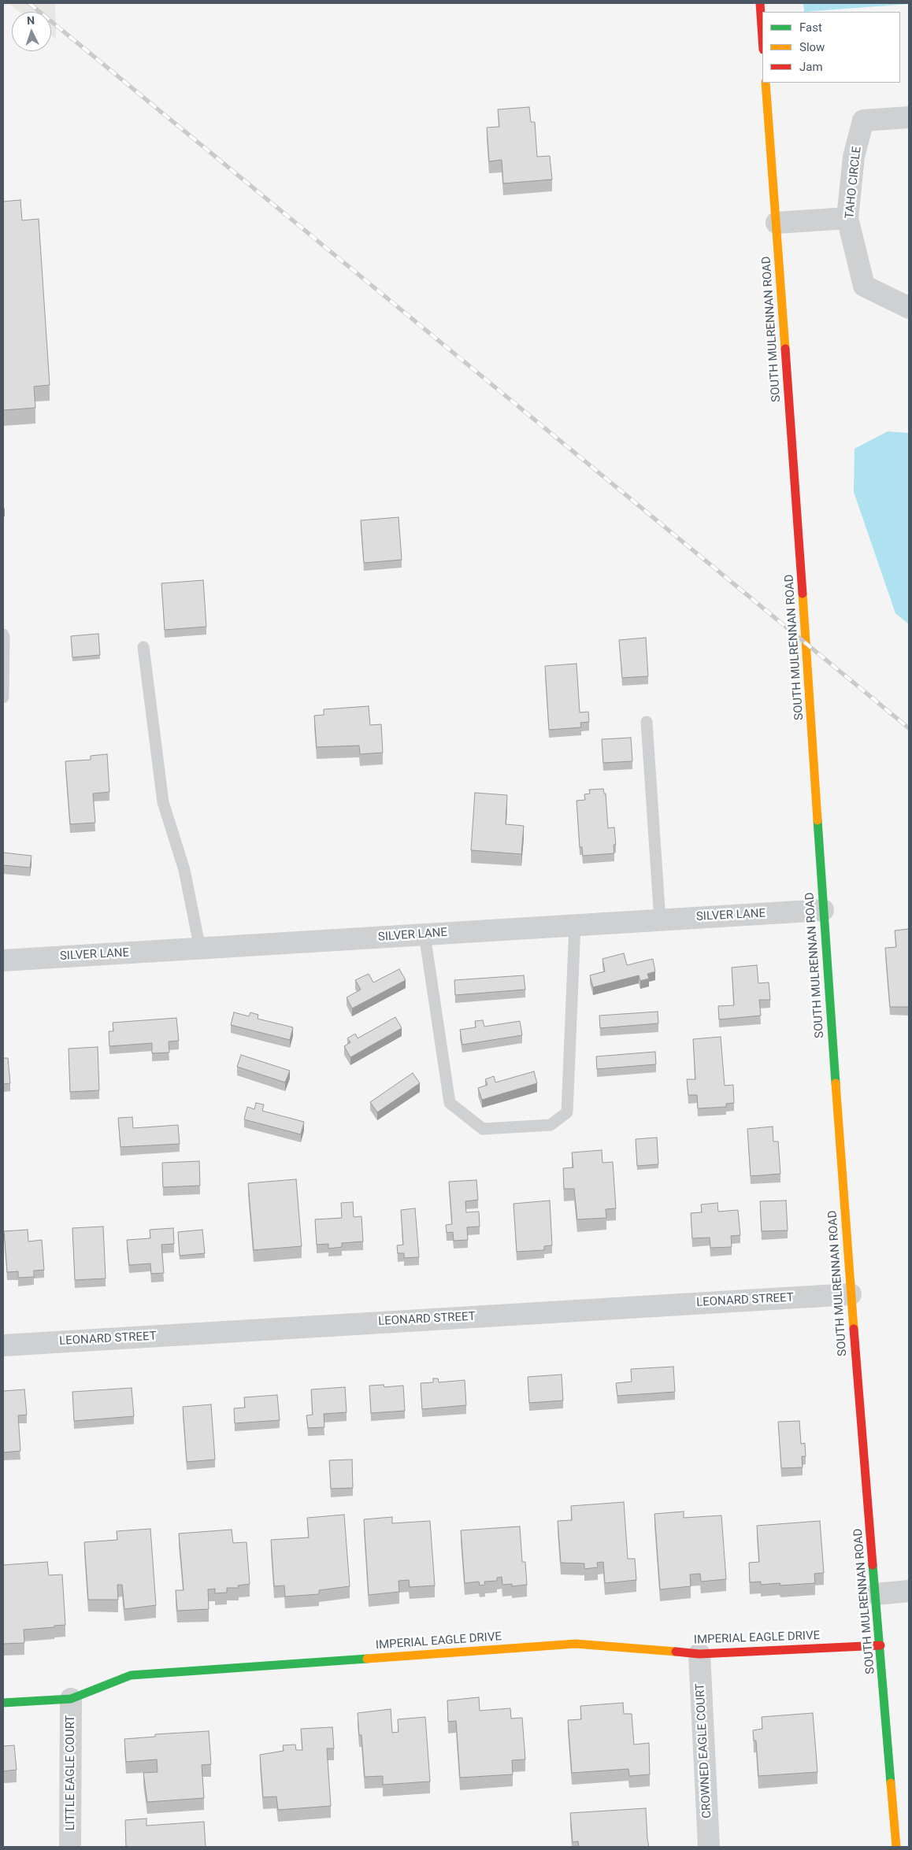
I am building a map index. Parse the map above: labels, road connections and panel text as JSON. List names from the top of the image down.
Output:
{
  "streets": {
    "street": [
      "TAHO CIRCLE",
      "SOUTH MULRENNAN ROAD",
      "SILVER LANE",
      "LEONARD STREET",
      "IMPERIAL EAGLE DRIVE",
      "CROWNED EAGLE COURT",
      "LITTLE EAGLE COURT"
    ]
  },
  "crossings": [
    ["SOUTH MULRENNAN ROAD", "SILVER LANE"],
    ["SOUTH MULRENNAN ROAD", "LEONARD STREET"],
    ["SOUTH MULRENNAN ROAD", "IMPERIAL EAGLE DRIVE"],
    ["IMPERIAL EAGLE DRIVE", "CROWNED EAGLE COURT"],
    ["IMPERIAL EAGLE DRIVE", "LITTLE EAGLE COURT"]
  ],
  "legend": ["Fast", "Slow", "Jam"],
  "north": "top"
}
